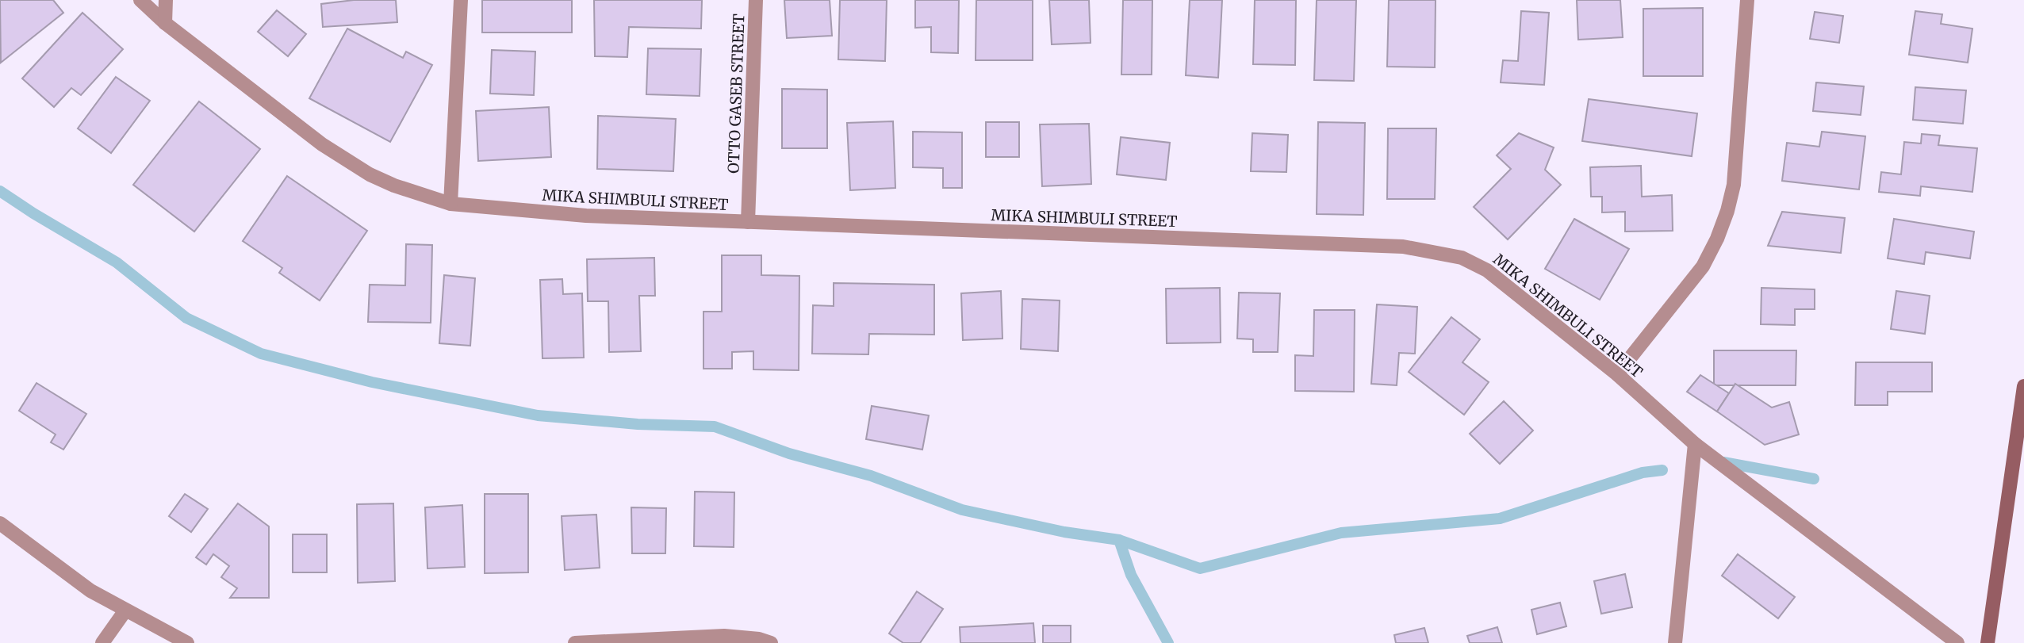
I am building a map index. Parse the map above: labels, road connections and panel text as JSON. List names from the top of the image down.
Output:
{
  "streets": {
    "street": ["OTTO GASEB STREET", "MIKA SHIMBULI STREET"]
  },
  "crossings": [
    ["OTTO GASEB STREET", "MIKA SHIMBULI STREET"]
  ]
}
